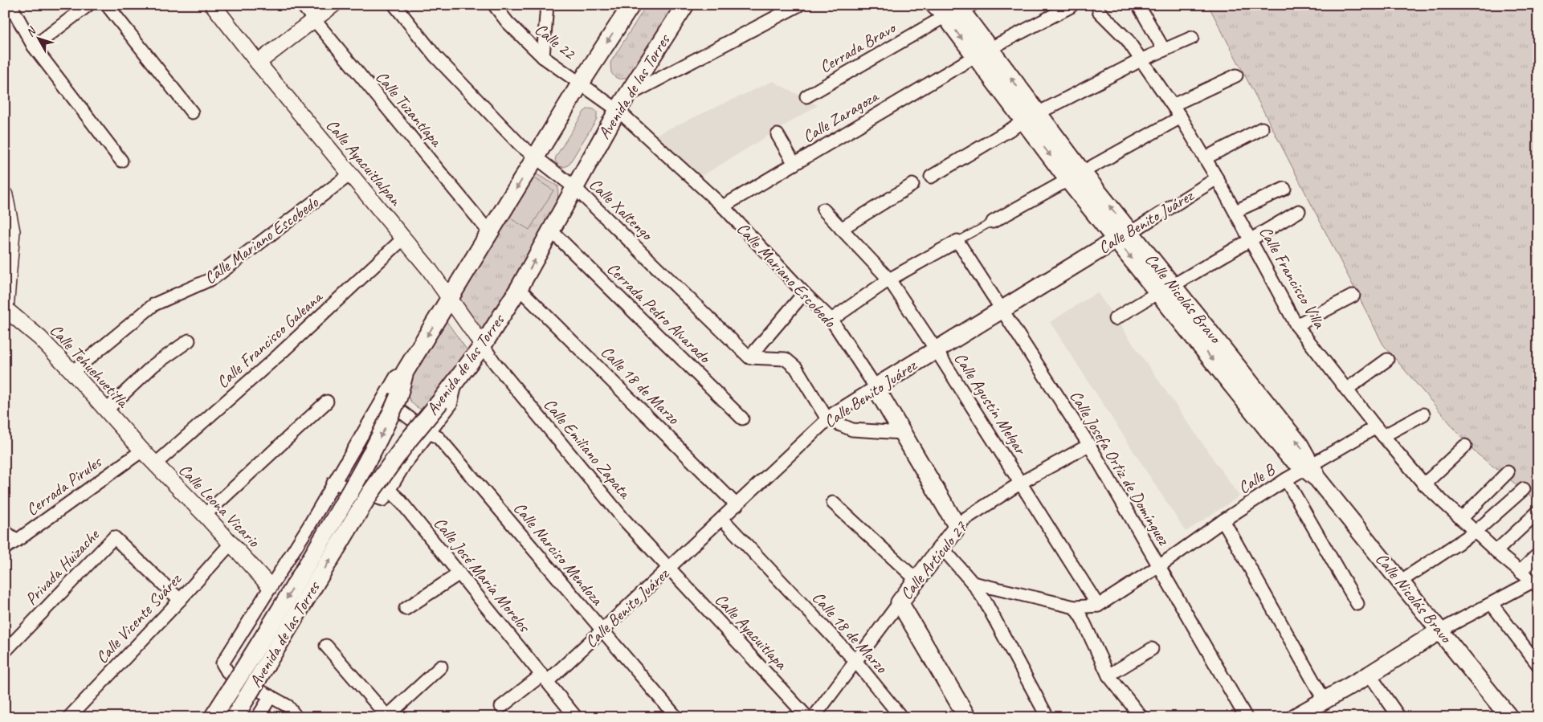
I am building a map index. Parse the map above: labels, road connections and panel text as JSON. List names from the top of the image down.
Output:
{
  "streets": {
    "main road": [
      "Avenida de las Torres",
      "Calle Benito Juárez",
      "Calle Mariano Escobedo",
      "Calle Nicolás Bravo",
      "Calle Artículo 27"
    ],
    "street": [
      "Calle 22",
      "Cerrada Bravo",
      "Calle Tuzantlapa",
      "Calle Zaragoza",
      "Calle Ayacuitlalpan",
      "Calle Xaltengo",
      "Calle Francisco Villa",
      "Cerrada Pedro Alvarado",
      "Calle Francisco Galeana",
      "Calle Tehuehuetitla",
      "Calle 18 de Marzo",
      "Calle Agustín Melgar",
      "Calle Emiliano Zapata",
      "Calle Josefa Ortiz de Domínguez",
      "Calle B",
      "Cerrada Pirules",
      "Calle Leona Vicario",
      "Calle Narciso Mendoza",
      "Privada Huizache",
      "Calle José María Morelos",
      "Calle Vicente Suárez",
      "Calle Ayacuitlapa"
    ]
  },
  "crossings": [
    ["Calle 22", "Avenida de las Torres"],
    ["Calle 22", "Calle Mariano Escobedo"],
    ["Cerrada Bravo", "Calle Nicolás Bravo"],
    ["Avenida de las Torres", "Calle Tuzantlapa"],
    ["Avenida de las Torres", "Calle Ayacuitlalpan"],
    ["Avenida de las Torres", "Calle Xaltengo"],
    ["Avenida de las Torres", "Calle Mariano Escobedo"],
    ["Avenida de las Torres", "Cerrada Pedro Alvarado"],
    ["Avenida de las Torres", "Calle 18 de Marzo"],
    ["Avenida de las Torres", "Calle Emiliano Zapata"],
    ["Avenida de las Torres", "Calle Narciso Mendoza"],
    ["Calle Zaragoza", "Calle Mariano Escobedo"],
    ["Calle Zaragoza", "Calle Nicolás Bravo"],
    ["Calle Ayacuitlalpan", "Calle Mariano Escobedo"],
    ["Calle Ayacuitlalpan", "Calle Francisco Galeana"],
    ["Calle Ayacuitlalpan", "Calle Emiliano Zapata"],
    ["Calle Benito Juárez", "Calle Mariano Escobedo"],
    ["Calle Benito Juárez", "Calle Francisco Villa"],
    ["Calle Benito Juárez", "Calle Nicolás Bravo"],
    ["Calle Benito Juárez", "Calle 18 de Marzo"],
    ["Calle Benito Juárez", "Calle Agustín Melgar"],
    ["Calle Benito Juárez", "Calle Emiliano Zapata"],
    ["Calle Benito Juárez", "Calle Josefa Ortiz de Domínguez"],
    ["Calle Benito Juárez", "Calle Narciso Mendoza"],
    ["Calle Benito Juárez", "Calle José María Morelos"],
    ["Calle Benito Juárez", "Calle Ayacuitlapa"],
    ["Calle Mariano Escobedo", "Calle Tehuehuetitla"],
    ["Calle Mariano Escobedo", "Calle Artículo 27"],
    ["Calle Francisco Villa", "Calle B"],
    ["Calle Nicolás Bravo", "Calle B"],
    ["Calle Francisco Galeana", "Calle Leona Vicario"],
    ["Calle Tehuehuetitla", "Cerrada Pirules"],
    ["Calle Tehuehuetitla", "Calle Leona Vicario"],
    ["Calle 18 de Marzo", "Calle Artículo 27"],
    ["Calle Agustín Melgar", "Calle B"],
    ["Calle Agustín Melgar", "Calle Artículo 27"],
    ["Calle Emiliano Zapata", "Calle Ayacuitlapa"],
    ["Calle Josefa Ortiz de Domínguez", "Calle B"],
    ["Calle Josefa Ortiz de Domínguez", "Calle Artículo 27"],
    ["Cerrada Pirules", "Calle Leona Vicario"],
    ["Calle Leona Vicario", "Calle Vicente Suárez"],
    ["Privada Huizache", "Calle Vicente Suárez"]
  ],
  "north": "top left"
}
